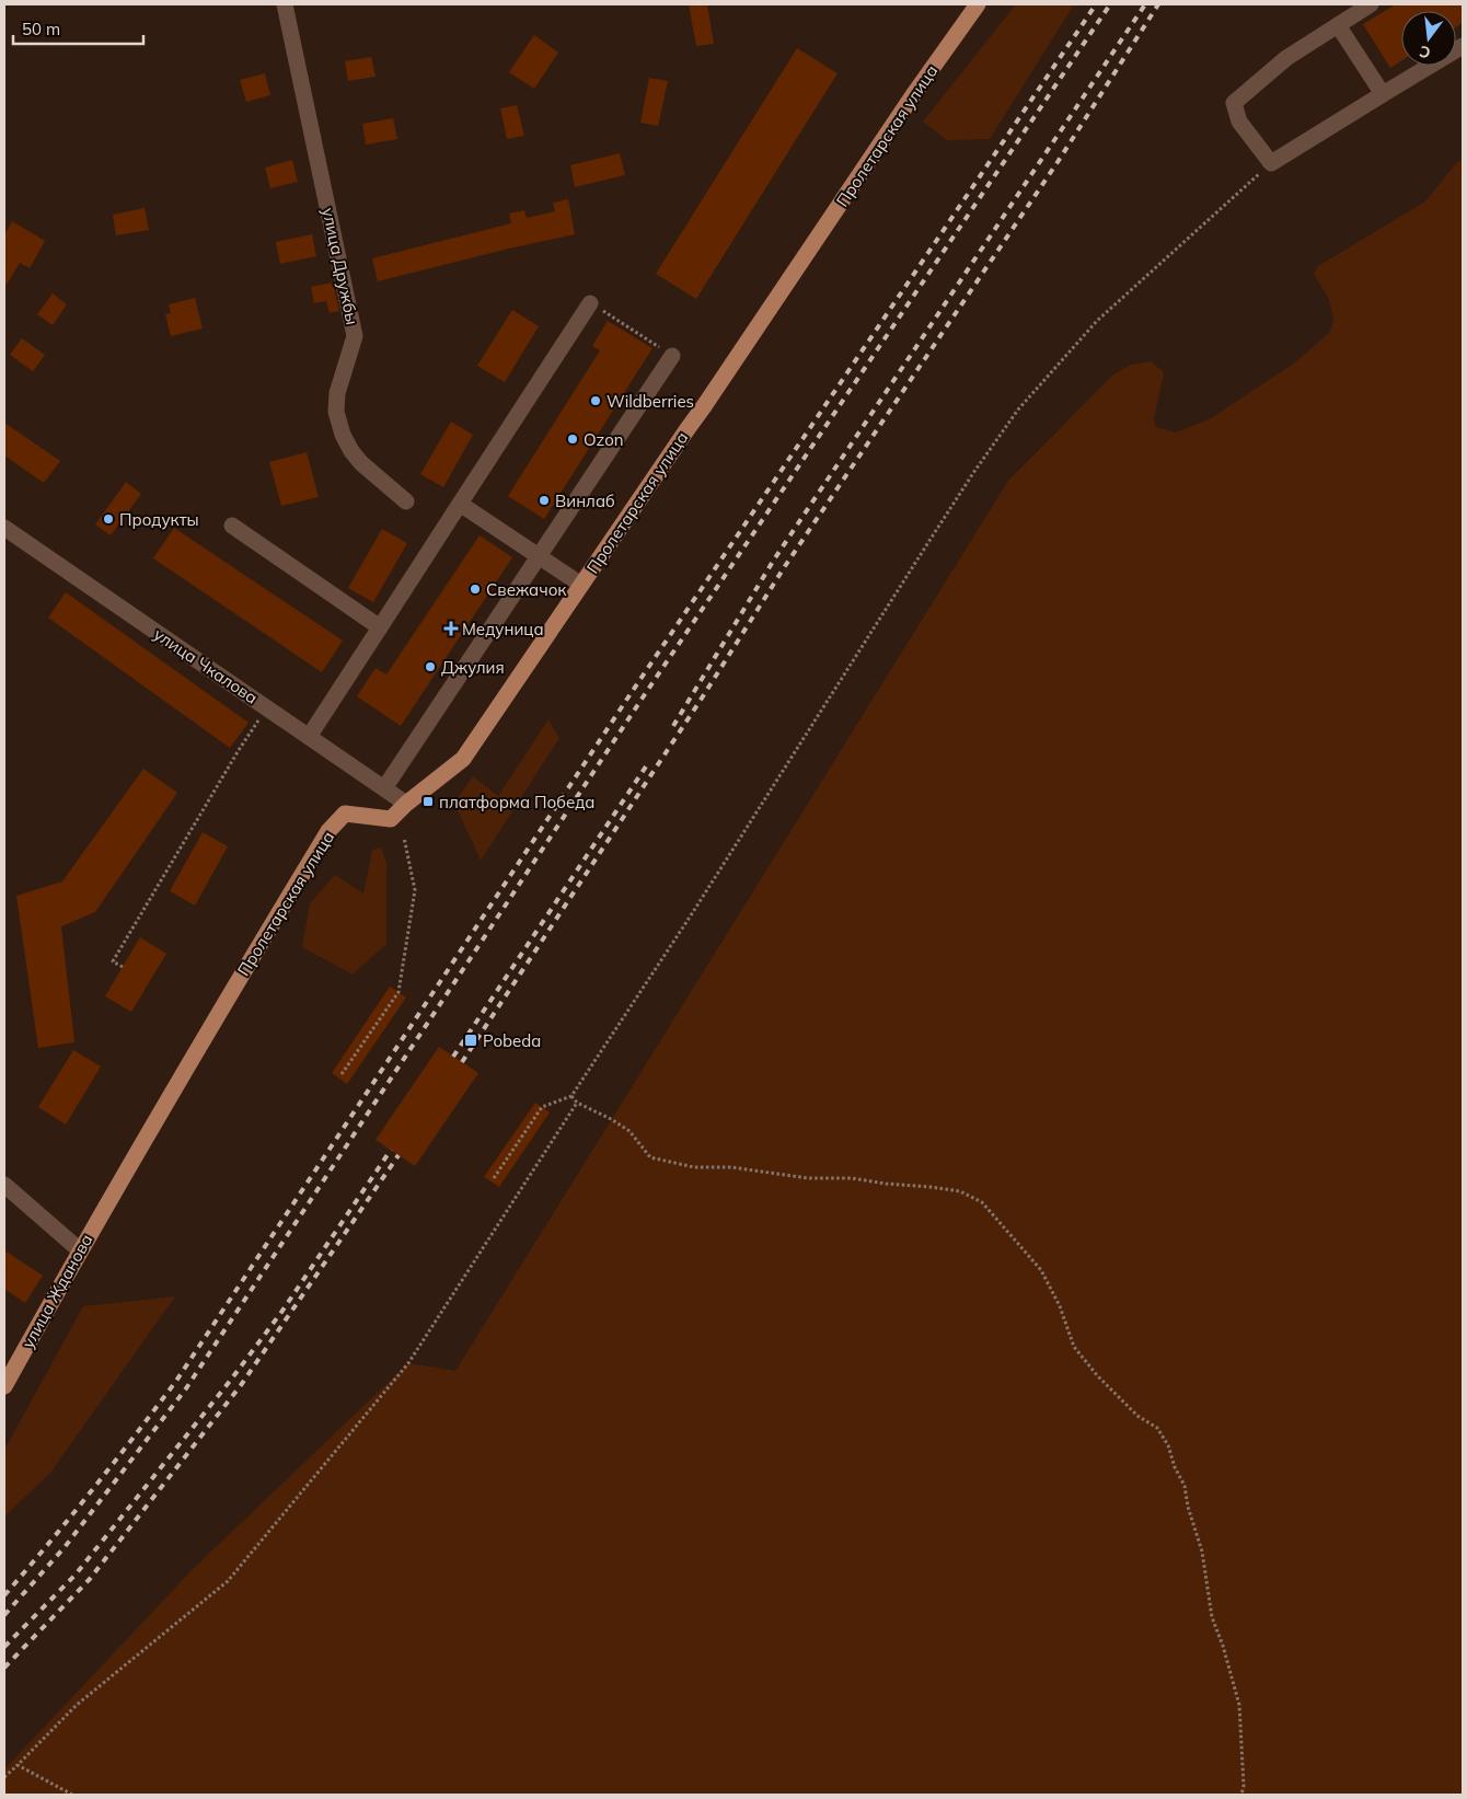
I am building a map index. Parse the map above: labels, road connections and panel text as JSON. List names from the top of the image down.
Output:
{
  "streets": {
    "main road": ["Пролетарская улица", "улица Жданова"],
    "street": ["улица Дружбы", "улица Чкалова"]
  },
  "crossings": [
    ["Пролетарская улица", "улица Чкалова"],
    ["Пролетарская улица", "улица Жданова"]
  ],
  "places": {
    "other": [
      "Wildberries",
      "Ozon",
      "Винлаб",
      "Продукты",
      "Свежачок",
      "Джулия"
    ],
    "health": ["Медуница"],
    "transit": ["платформа Победа", "Pobeda"]
  },
  "scale_bar": "50 m",
  "north": "bottom"
}
